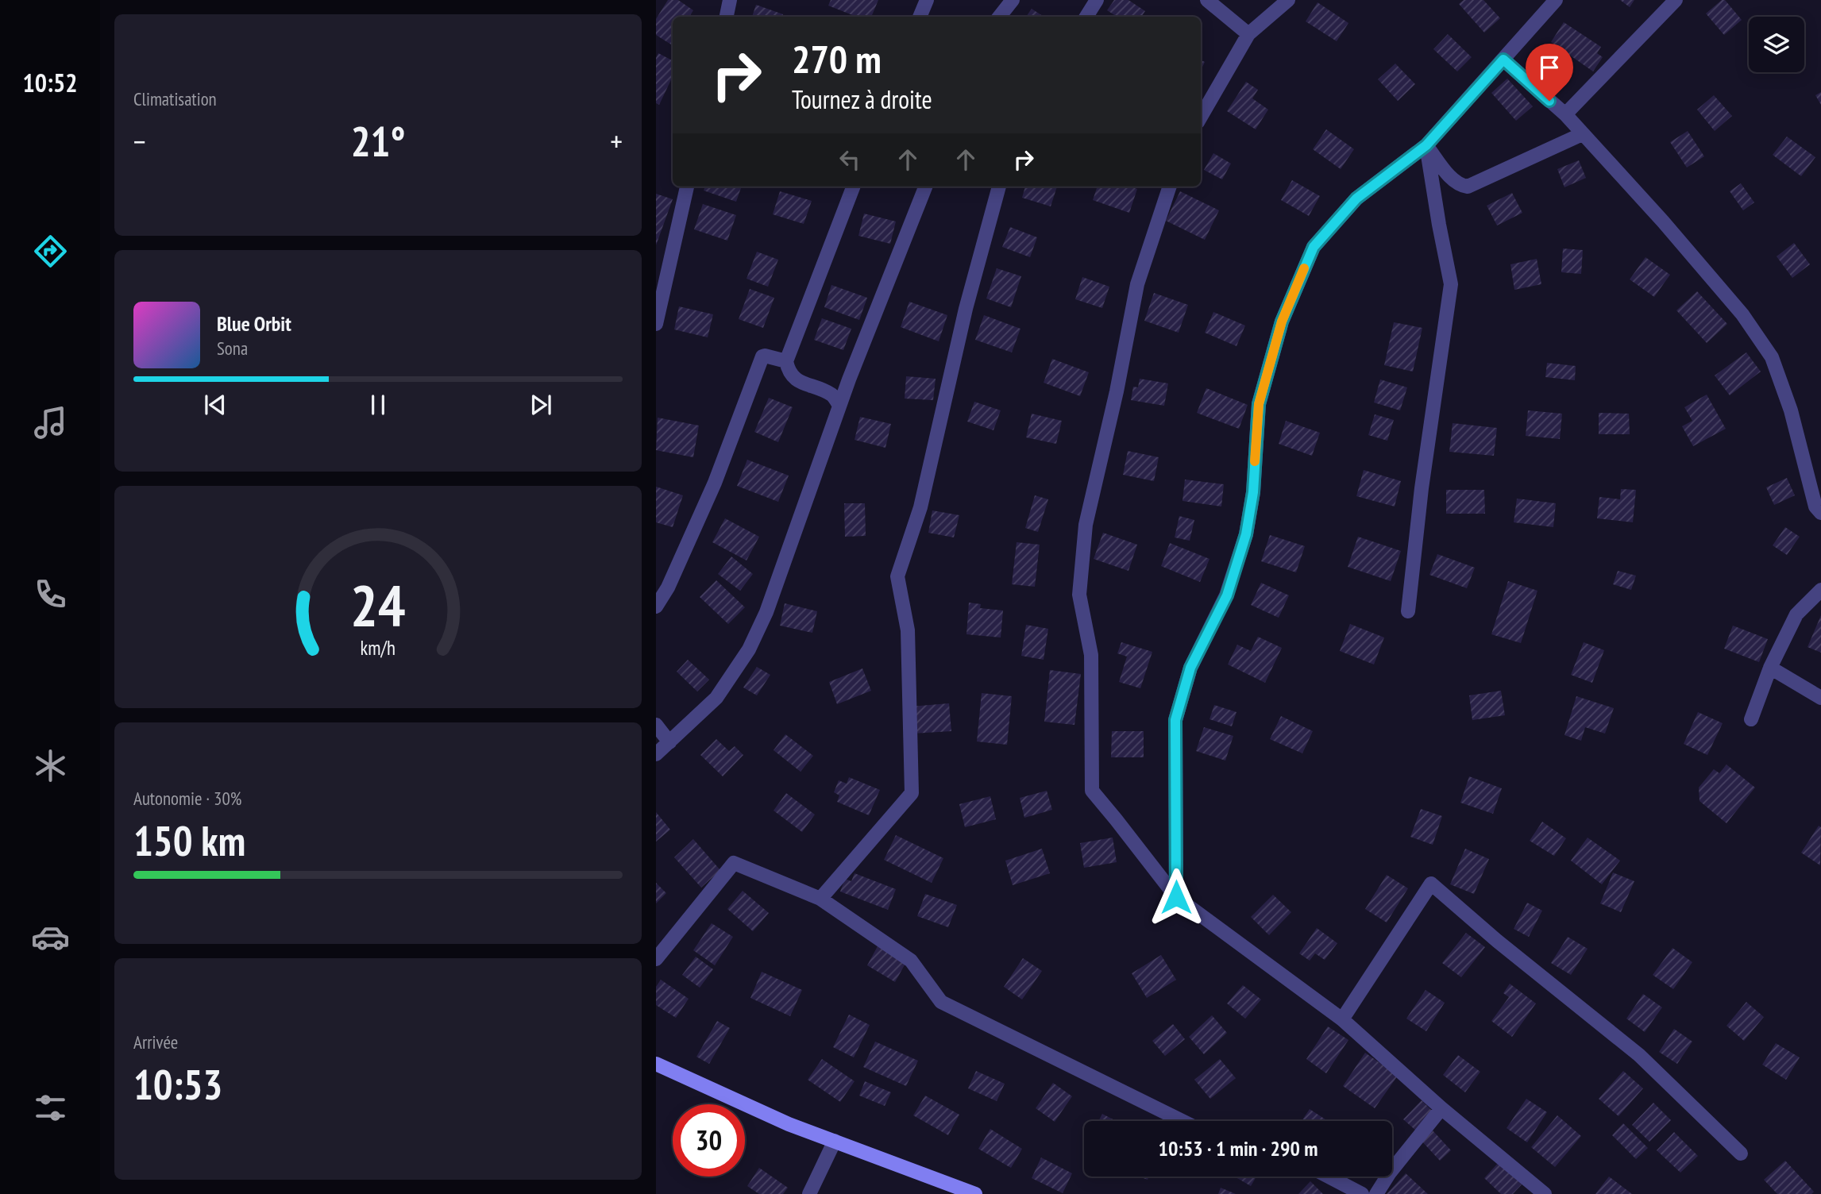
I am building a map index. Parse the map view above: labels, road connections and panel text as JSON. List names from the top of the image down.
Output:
{
  "page": {
    "tabs": "10:52",
    "tile": [
      "Climatisation",
      ["Autonomie · 30%", "150 km"],
      ["Arrivée", "10:53"]
    ],
    "turn": ["270 m", "Tournez à droite"],
    "heat": ["−", "21°", "+"],
    "song": ["Blue Orbit", "Sona"],
    "limit": "30",
    "trip": "10:53 · 1 min · 290 m",
    "gauge": ["24", "km/h"]
  }
}
